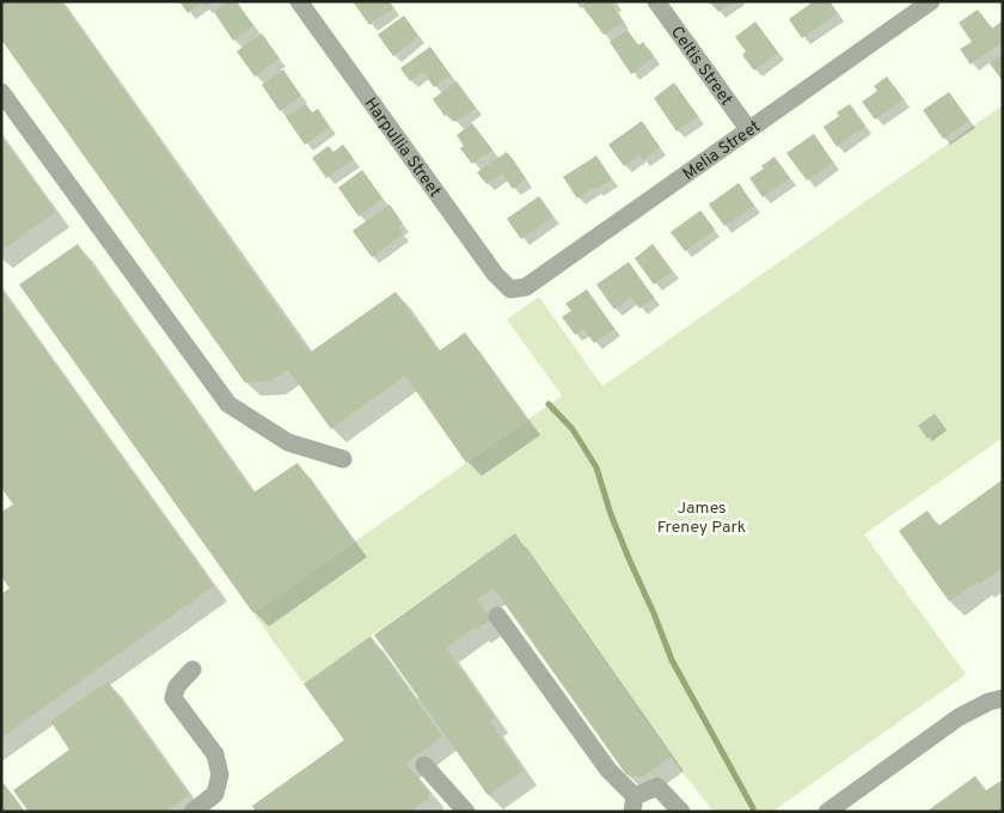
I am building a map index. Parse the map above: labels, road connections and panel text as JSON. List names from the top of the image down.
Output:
{
  "streets": {
    "street": ["Celtis Street", "Harpullia Street", "Melia Street"]
  },
  "crossings": [
    ["Celtis Street", "Melia Street"],
    ["Harpullia Street", "Melia Street"]
  ],
  "parks": ["James Freney Park"]
}
